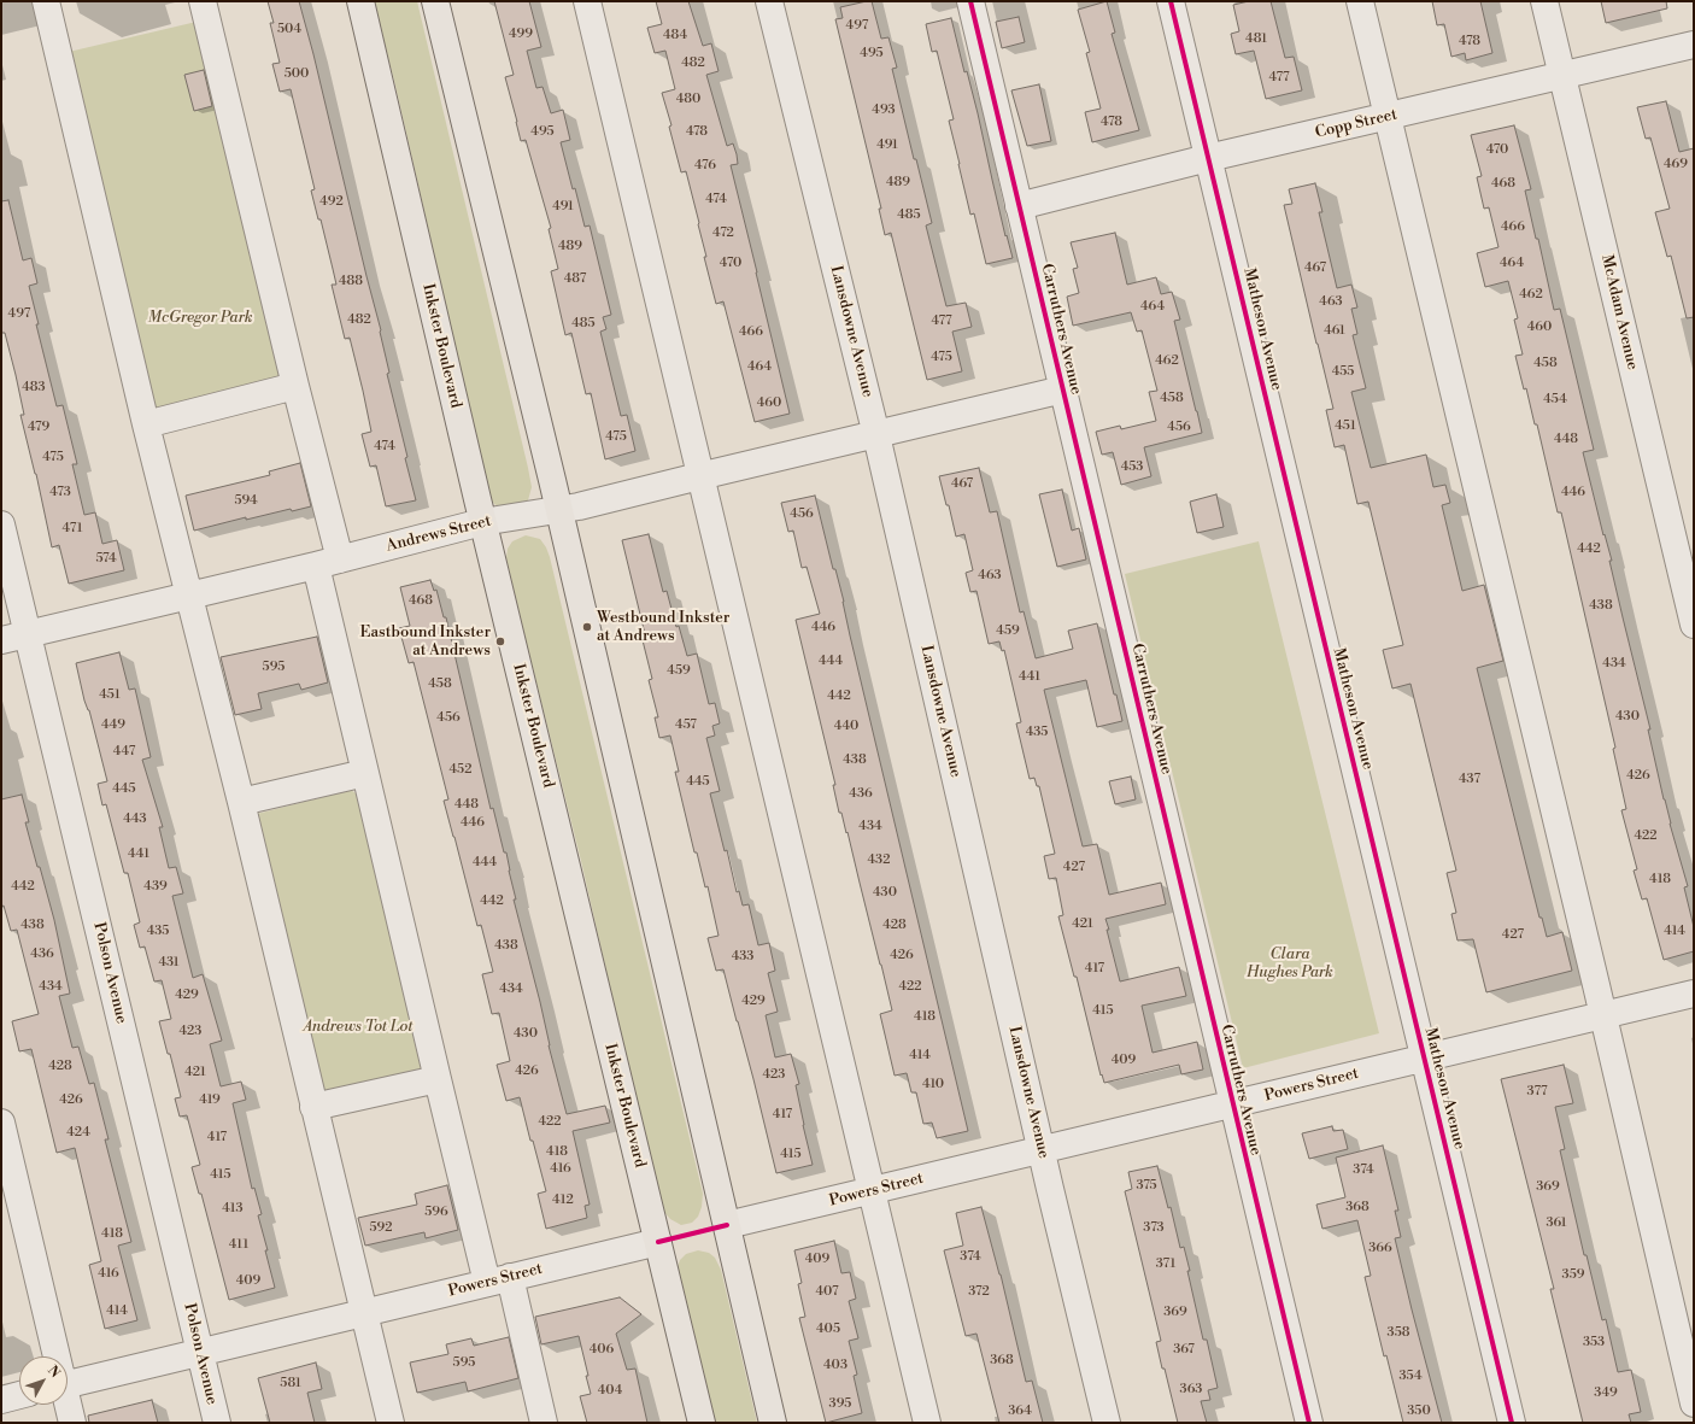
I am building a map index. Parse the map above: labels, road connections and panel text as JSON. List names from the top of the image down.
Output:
{
  "streets": {
    "main road": ["Inkster Boulevard"],
    "street": [
      "Copp Street",
      "McAdam Avenue",
      "Carruthers Avenue",
      "Matheson Avenue",
      "Lansdowne Avenue",
      "Andrews Street",
      "Polson Avenue",
      "Powers Street"
    ]
  },
  "crossings": [
    ["Copp Street", "McAdam Avenue"],
    ["Copp Street", "Carruthers Avenue"],
    ["Copp Street", "Matheson Avenue"],
    ["Carruthers Avenue", "Andrews Street"],
    ["Carruthers Avenue", "Powers Street"],
    ["Matheson Avenue", "Powers Street"],
    ["Lansdowne Avenue", "Andrews Street"],
    ["Lansdowne Avenue", "Powers Street"],
    ["Inkster Boulevard", "Andrews Street"],
    ["Inkster Boulevard", "Powers Street"],
    ["Andrews Street", "Polson Avenue"],
    ["Polson Avenue", "Powers Street"]
  ],
  "parks": ["McGregor Park", "Clara Hughes Park", "Andrews Tot Lot"],
  "places": ["Westbound Inkster at Andrews", "Eastbound Inkster at Andrews"],
  "house_numbers": [
    "497",
    "504",
    "499",
    "484",
    "481",
    "478",
    "495",
    "482",
    "500",
    "477",
    "480",
    "493",
    "478",
    "495",
    "478",
    "491",
    "470",
    "469",
    "476",
    "489",
    "468",
    "474",
    "492",
    "491",
    "485",
    "466",
    "472",
    "489",
    "470",
    "464",
    "467",
    "487",
    "488",
    "462",
    "463",
    "464",
    "497",
    "482",
    "477",
    "485",
    "460",
    "461",
    "466",
    "475",
    "462",
    "458",
    "464",
    "455",
    "483",
    "458",
    "454",
    "460",
    "451",
    "479",
    "456",
    "475",
    "448",
    "474",
    "475",
    "453",
    "467",
    "473",
    "446",
    "594",
    "456",
    "471",
    "442",
    "574",
    "463",
    "468",
    "438",
    "446",
    "459",
    "444",
    "434",
    "595",
    "459",
    "441",
    "458",
    "451",
    "442",
    "430",
    "456",
    "449",
    "457",
    "440",
    "435",
    "447",
    "438",
    "452",
    "426",
    "437",
    "445",
    "445",
    "436",
    "448",
    "443",
    "446",
    "434",
    "422",
    "441",
    "432",
    "444",
    "427",
    "418",
    "442",
    "439",
    "430",
    "442",
    "421",
    "438",
    "428",
    "435",
    "414",
    "427",
    "438",
    "436",
    "426",
    "433",
    "431",
    "417",
    "434",
    "422",
    "434",
    "429",
    "429",
    "415",
    "418",
    "423",
    "430",
    "414",
    "409",
    "428",
    "426",
    "421",
    "423",
    "410",
    "377",
    "426",
    "419",
    "417",
    "422",
    "424",
    "417",
    "418",
    "415",
    "416",
    "374",
    "415",
    "375",
    "369",
    "412",
    "368",
    "413",
    "596",
    "361",
    "592",
    "373",
    "418",
    "411",
    "366",
    "374",
    "409",
    "371",
    "416",
    "359",
    "409",
    "407",
    "372",
    "414",
    "369",
    "405",
    "358",
    "353",
    "406",
    "367",
    "368",
    "595",
    "403",
    "354",
    "581",
    "363",
    "404",
    "349",
    "395",
    "364",
    "350"
  ],
  "north": "top right"
}
